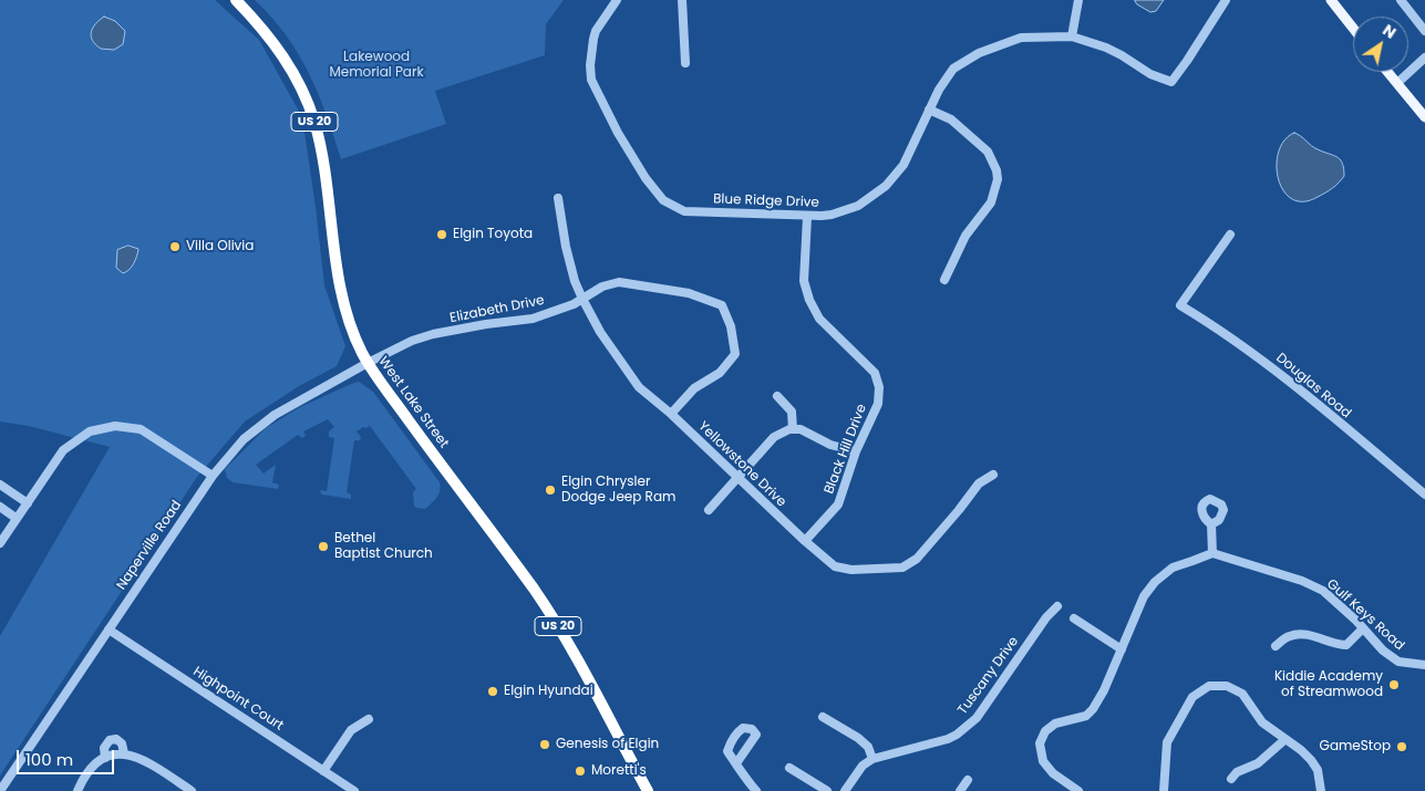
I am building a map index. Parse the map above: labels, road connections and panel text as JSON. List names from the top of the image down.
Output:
{
  "streets": {
    "highway": ["US 20", "West Lake Street"],
    "street": [
      "Blue Ridge Drive",
      "Elizabeth Drive",
      "Douglas Road",
      "Black Hill Drive",
      "Yellowstone Drive",
      "Naperville Road",
      "Gulf Keys Road",
      "Tuscany Drive",
      "Highpoint Court"
    ]
  },
  "crossings": [
    ["Blue Ridge Drive", "Black Hill Drive"],
    ["Elizabeth Drive", "West Lake Street"],
    ["Elizabeth Drive", "Yellowstone Drive"],
    ["Elizabeth Drive", "Naperville Road"],
    ["West Lake Street", "Naperville Road"],
    ["Black Hill Drive", "Yellowstone Drive"],
    ["Naperville Road", "Highpoint Court"]
  ],
  "parks": ["Lakewood Memorial Park"],
  "places": [
    "Elgin Toyota",
    "Villa Olivia",
    "Elgin Chrysler Dodge Jeep Ram",
    "Bethel Baptist Church",
    "Kiddie Academy of Streamwood",
    "Elgin Hyundai",
    "Genesis of Elgin",
    "GameStop",
    "Moretti's"
  ],
  "scale_bar": "100 m",
  "north": "top right"
}
